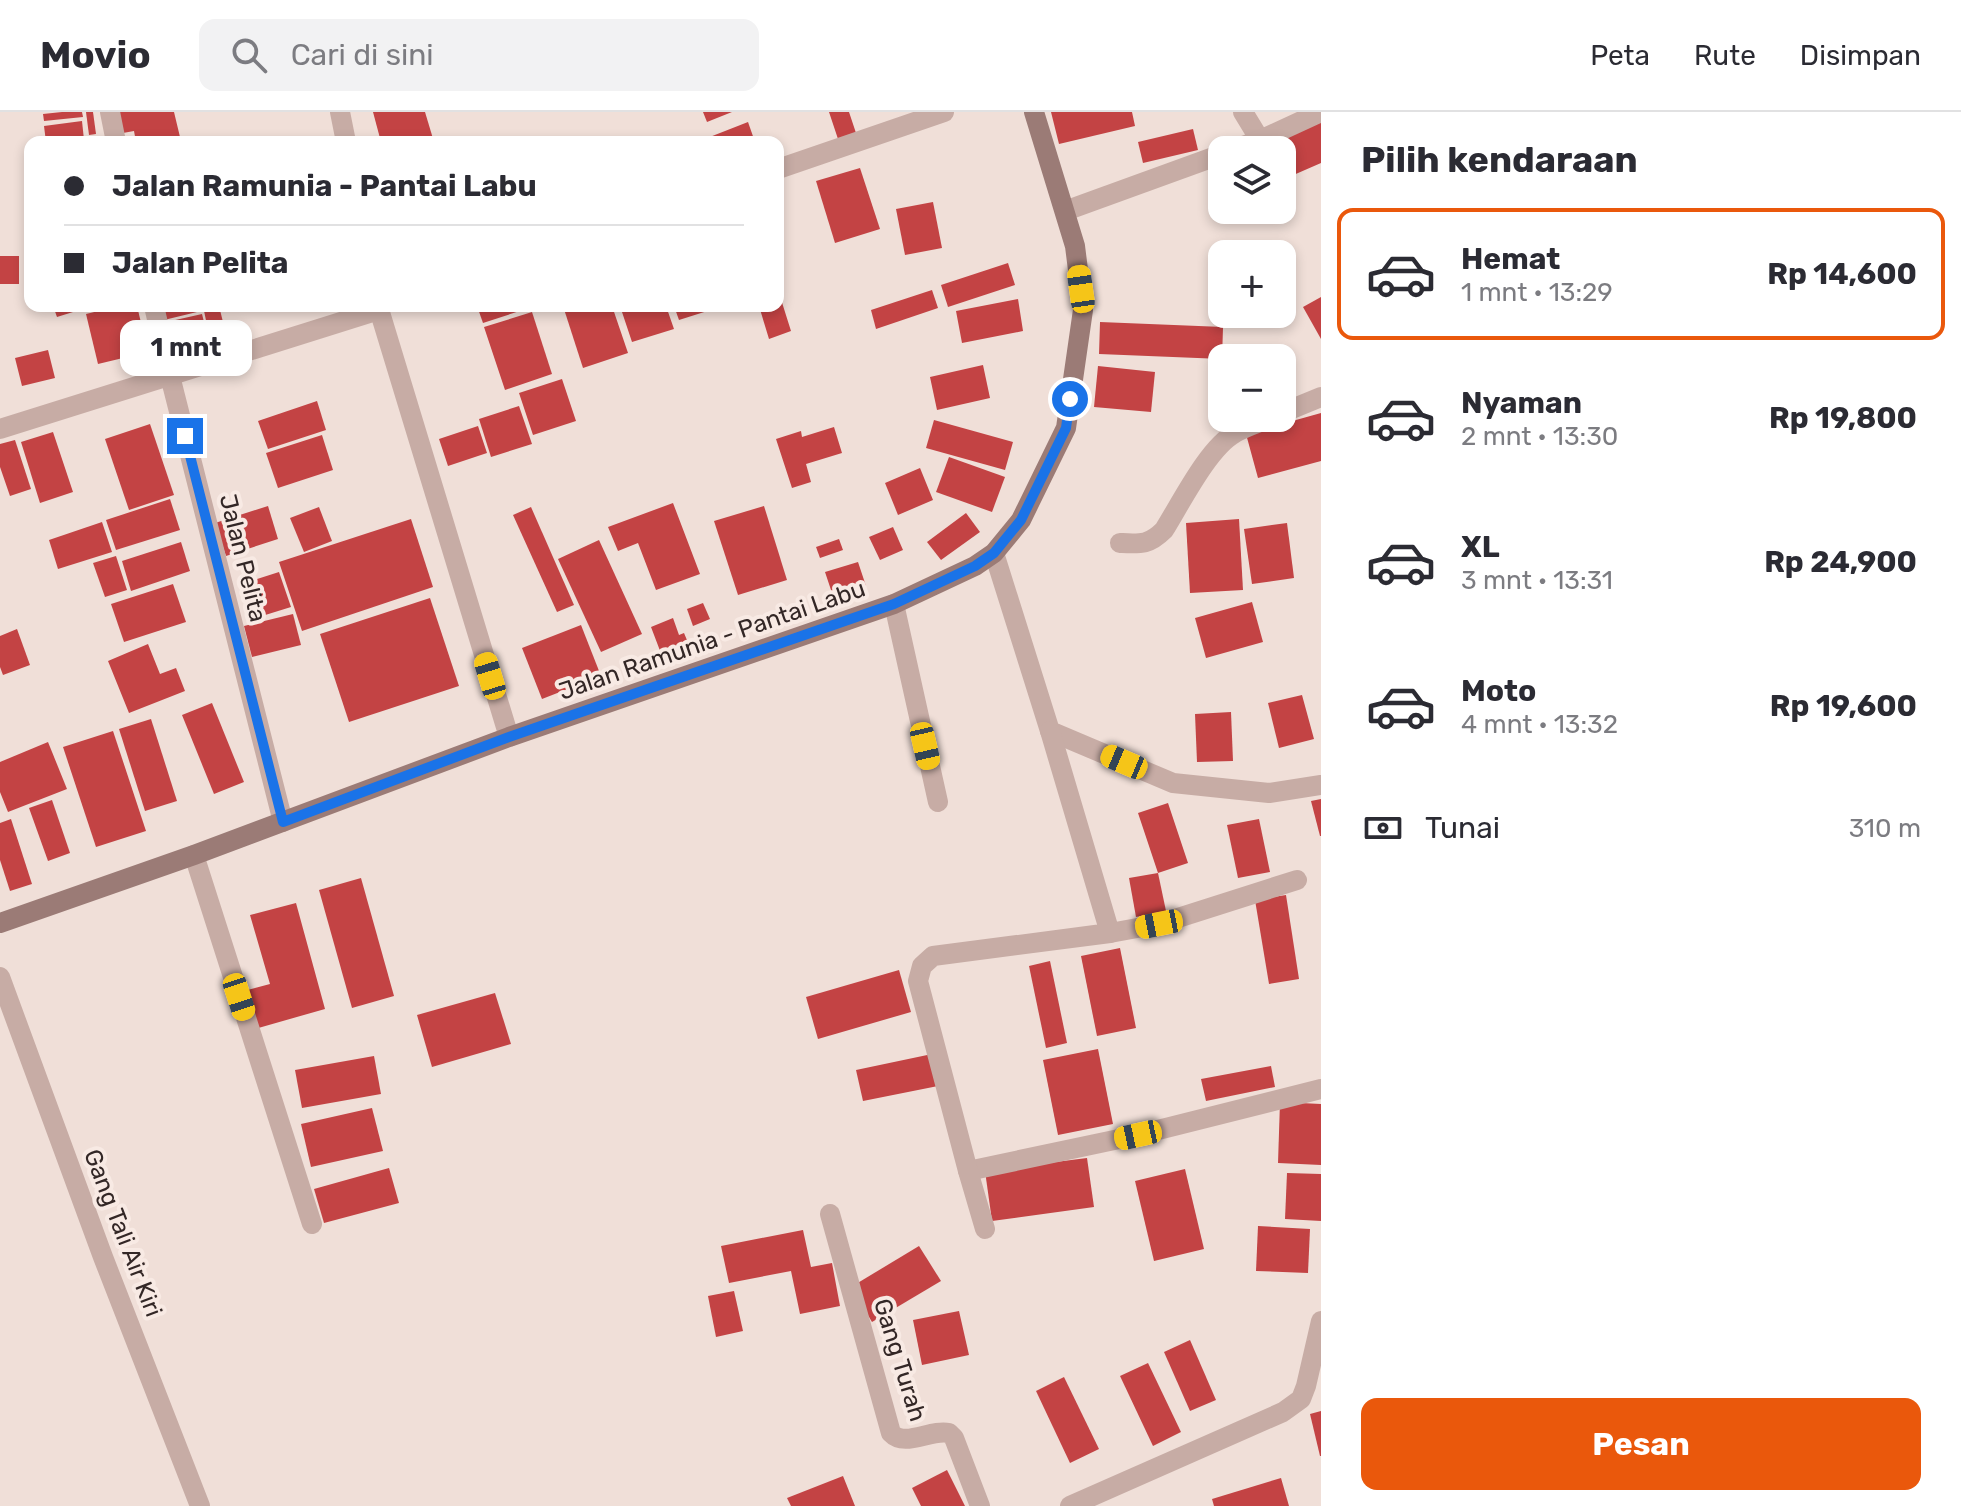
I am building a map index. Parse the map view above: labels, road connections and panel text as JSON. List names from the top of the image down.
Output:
{
  "streets": {
    "main road": ["Jalan Ramunia - Pantai Labu"],
    "street": ["Jalan Pelita", "Gang Tali Air Kiri", "Gang Turah"]
  },
  "crossings": [
    ["Jalan Pelita", "Jalan Ramunia - Pantai Labu"]
  ],
  "page": {
    "header": "Movio",
    "search": "Cari di sini",
    "nav": ["Peta", "Rute", "Disimpan"],
    "heading": "Pilih kendaraan",
    "map_buttons": ["+", "−"],
    "banner": ["Jalan Ramunia - Pantai Labu", "Jalan Pelita"],
    "list": [
      {
        "name": "Hemat",
        "note": "1 mnt · 13:29",
        "value": "Rp 14,600"
      },
      {
        "name": "Nyaman",
        "note": "2 mnt · 13:30",
        "value": "Rp 19,800"
      },
      {
        "name": "XL",
        "note": "3 mnt · 13:31",
        "value": "Rp 24,900"
      },
      {
        "name": "Moto",
        "note": "4 mnt · 13:32",
        "value": "Rp 19,600"
      }
    ],
    "bubble": "1 mnt",
    "pay": ["Tunai", "310 m"],
    "buttons": "Pesan"
  }
}
